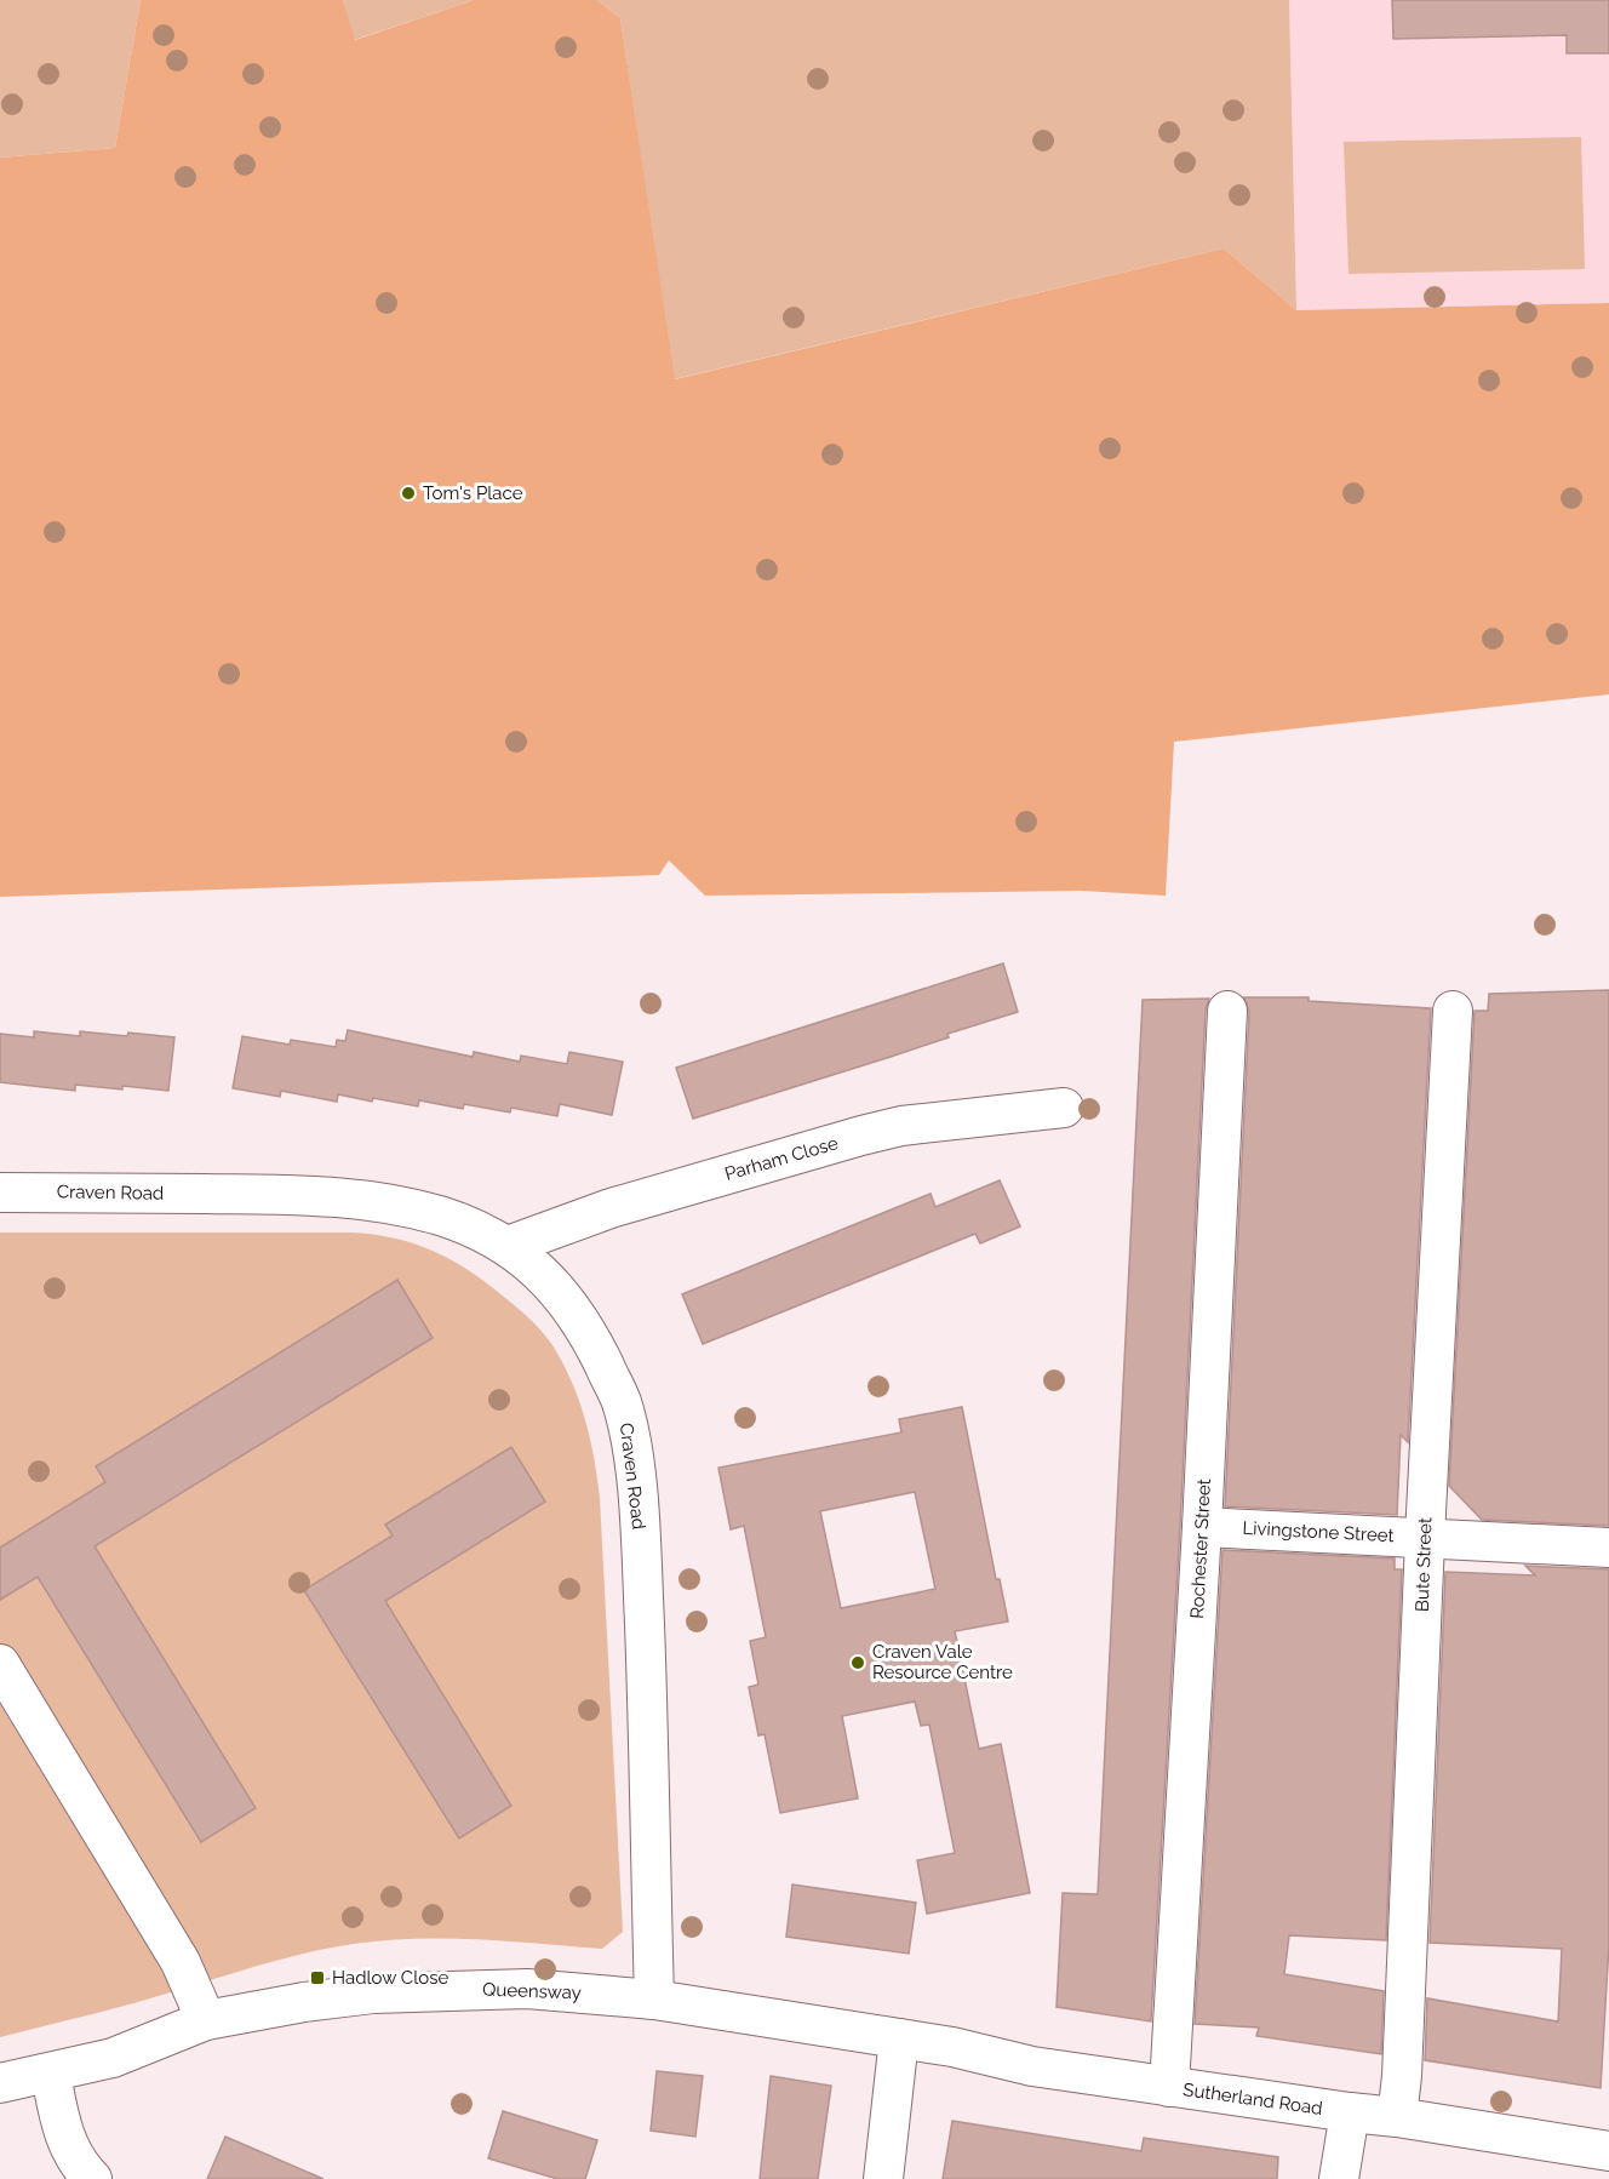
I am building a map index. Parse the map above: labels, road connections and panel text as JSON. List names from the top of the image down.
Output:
{
  "streets": {
    "street": [
      "Parham Close",
      "Craven Road",
      "Livingstone Street",
      "Rochester Street",
      "Bute Street",
      "Queensway",
      "Sutherland Road"
    ]
  },
  "crossings": [
    ["Parham Close", "Craven Road"],
    ["Craven Road", "Queensway"],
    ["Livingstone Street", "Rochester Street"],
    ["Livingstone Street", "Bute Street"],
    ["Rochester Street", "Sutherland Road"],
    ["Bute Street", "Sutherland Road"],
    ["Queensway", "Sutherland Road"]
  ],
  "places": {
    "other": ["Tom's Place", "Craven Vale Resource Centre"],
    "transit": ["Hadlow Close"]
  }
}
